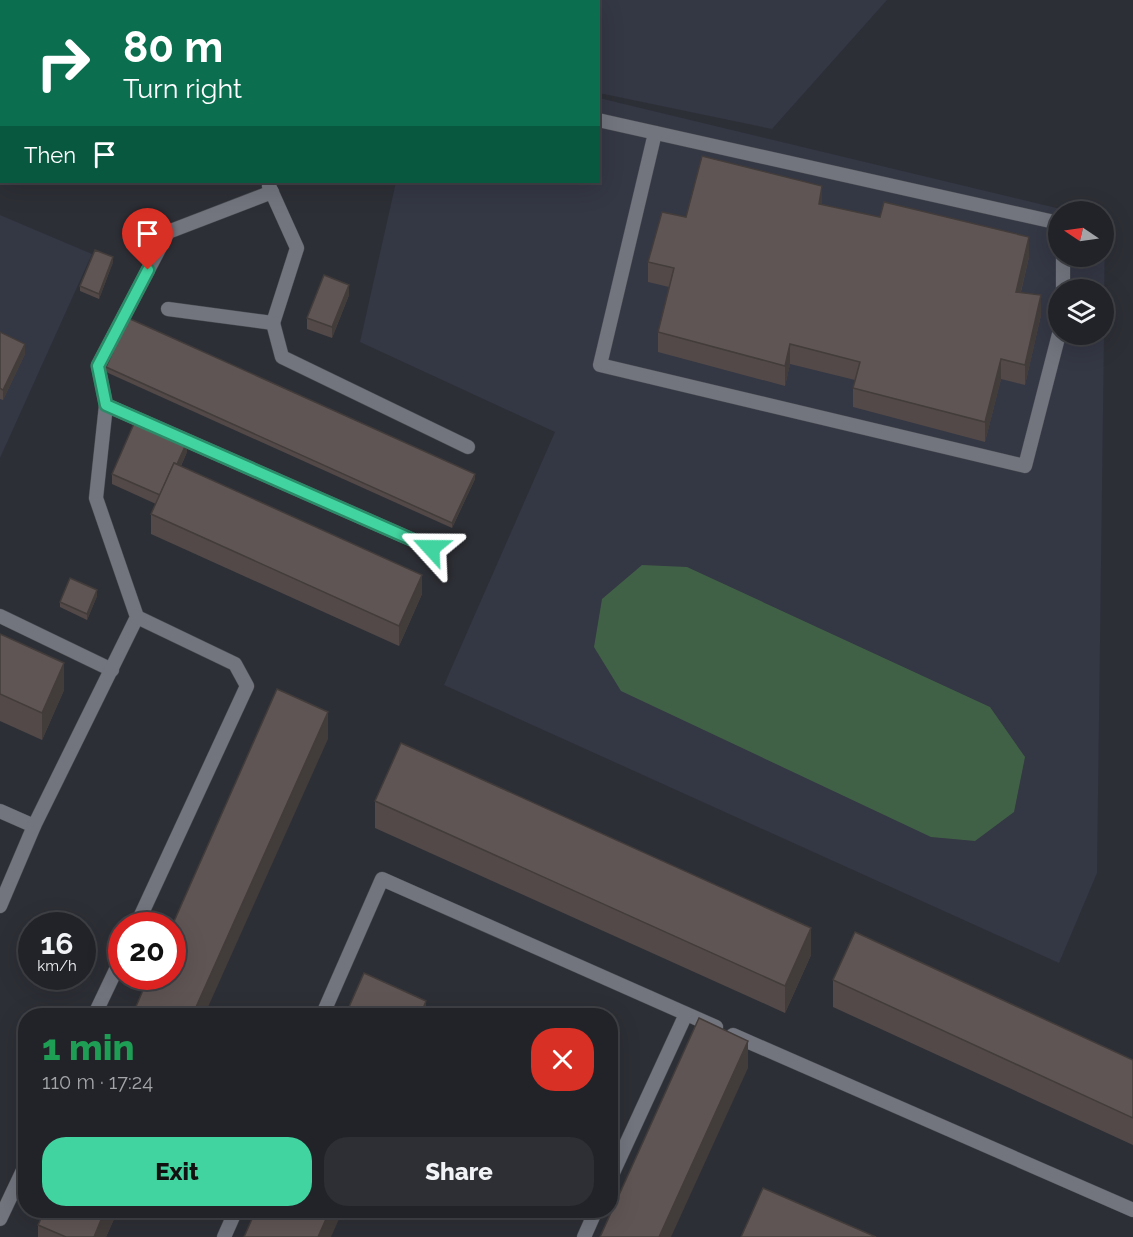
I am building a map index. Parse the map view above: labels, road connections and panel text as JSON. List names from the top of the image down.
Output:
{
  "north": "left",
  "page": {
    "turn": ["80 m", "Turn right"],
    "then": "Then",
    "speed": "16 km/h",
    "limit": "20",
    "heading": ["1 min", "110 m · 17:24"],
    "buttons": ["Exit", "Share"]
  }
}
